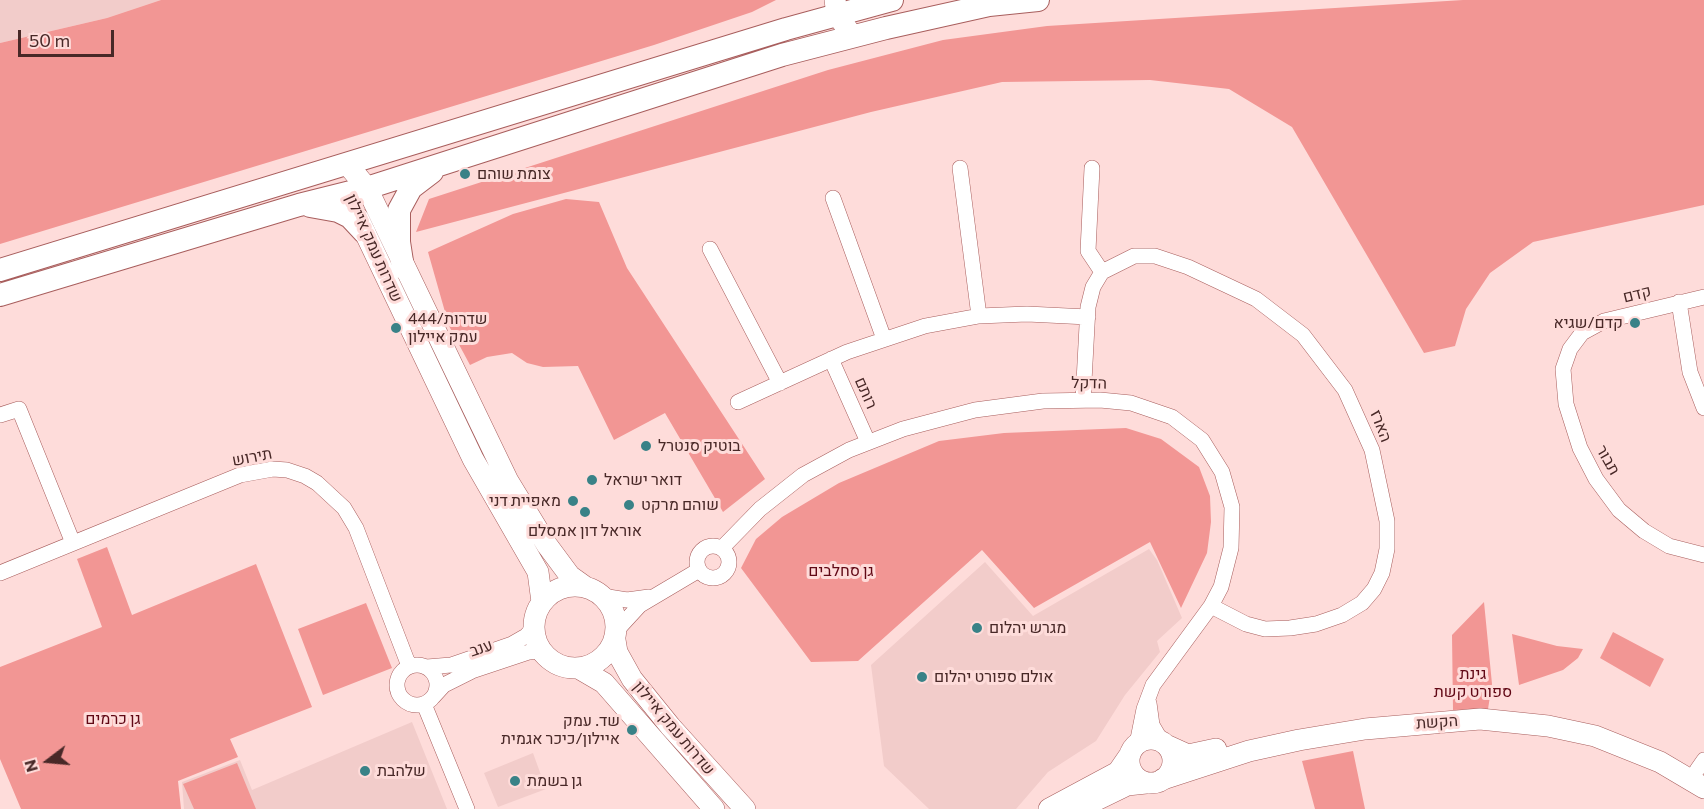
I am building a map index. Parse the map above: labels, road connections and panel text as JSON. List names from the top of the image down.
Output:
{
  "streets": {
    "main road": ["שדרות עמק איילון", "הקשת"],
    "street": [
      "קדם",
      "הדקל",
      "רותם",
      "הארז",
      "תירוש",
      "תבור",
      "ענב"
    ]
  },
  "crossings": [
    ["שדרות עמק איילון", "ענב"],
    ["קדם", "תבור"],
    ["הדקל", "רותם"],
    ["הדקל", "הארז"],
    ["הדקל", "הקשת"],
    ["תירוש", "ענב"]
  ],
  "parks": ["גן סחלבים", "גינת ספורט קשת", "גן כרמים"],
  "places": [
    "צומת שוהם",
    "קדם/שגיא",
    "444/שדרות עמק איילון",
    "בוטיק סנטרל",
    "דואר ישראל",
    "מאפיית דני",
    "שוהם מרקט",
    "אוראל דון אמסלם",
    "מגרש יהלום",
    "אולם ספורט יהלום",
    "שד. עמק איילון/כיכר אגמית",
    "שלהבת",
    "גן בשמת"
  ],
  "scale_bar": "50 m",
  "north": "left"
}
